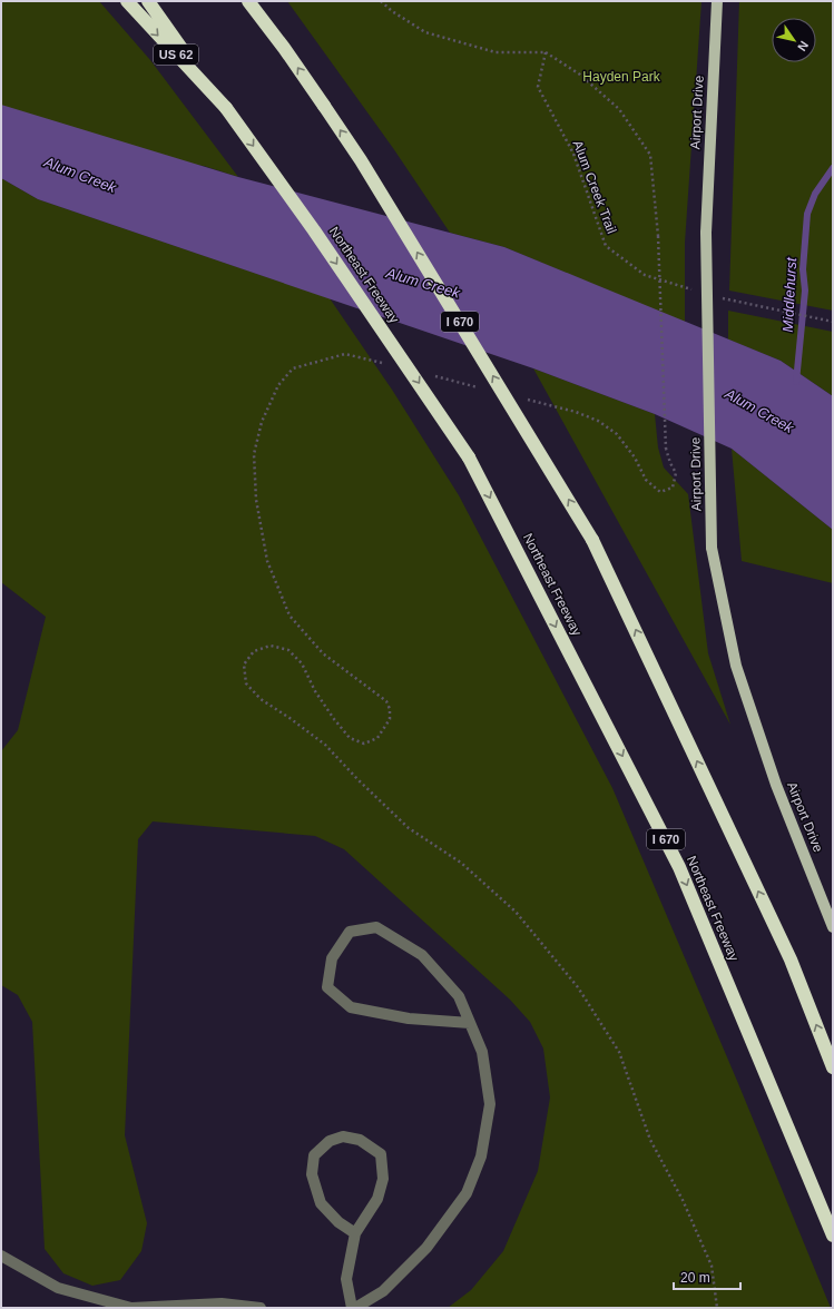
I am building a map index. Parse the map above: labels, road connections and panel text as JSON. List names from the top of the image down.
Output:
{
  "streets": {
    "highway": ["US 62", "Northeast Freeway", "I 670"],
    "main road": ["Airport Drive"],
    "path": ["Alum Creek Trail"]
  },
  "crossings": [
    ["US 62", "Northeast Freeway"]
  ],
  "water": ["Alum Creek", "Middlehurst"],
  "parks": ["Hayden Park"],
  "scale_bar": "20 m",
  "north": "bottom right"
}
